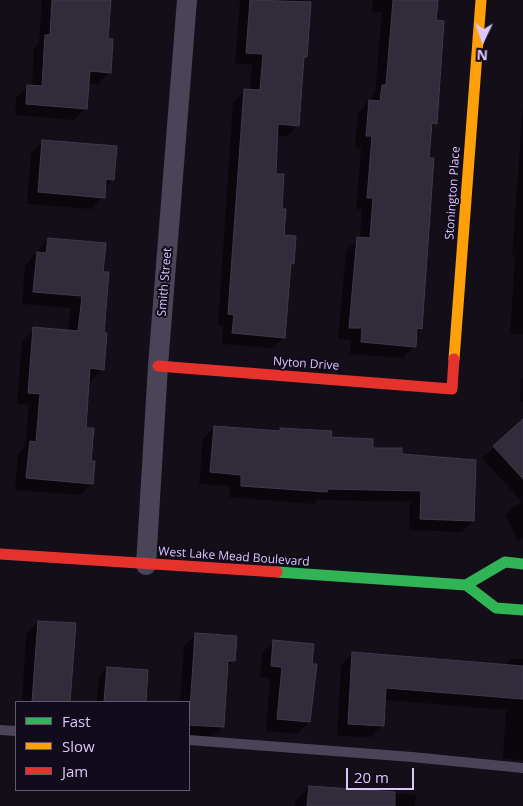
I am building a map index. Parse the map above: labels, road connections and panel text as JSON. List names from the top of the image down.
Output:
{
  "streets": {
    "street": [
      "Stonington Place",
      "Smith Street",
      "Nyton Drive",
      "West Lake Mead Boulevard"
    ]
  },
  "crossings": [
    ["Stonington Place", "Nyton Drive"],
    ["Smith Street", "Nyton Drive"],
    ["Smith Street", "West Lake Mead Boulevard"]
  ],
  "legend": ["Fast", "Slow", "Jam"],
  "scale_bar": "20 m",
  "north": "bottom"
}
